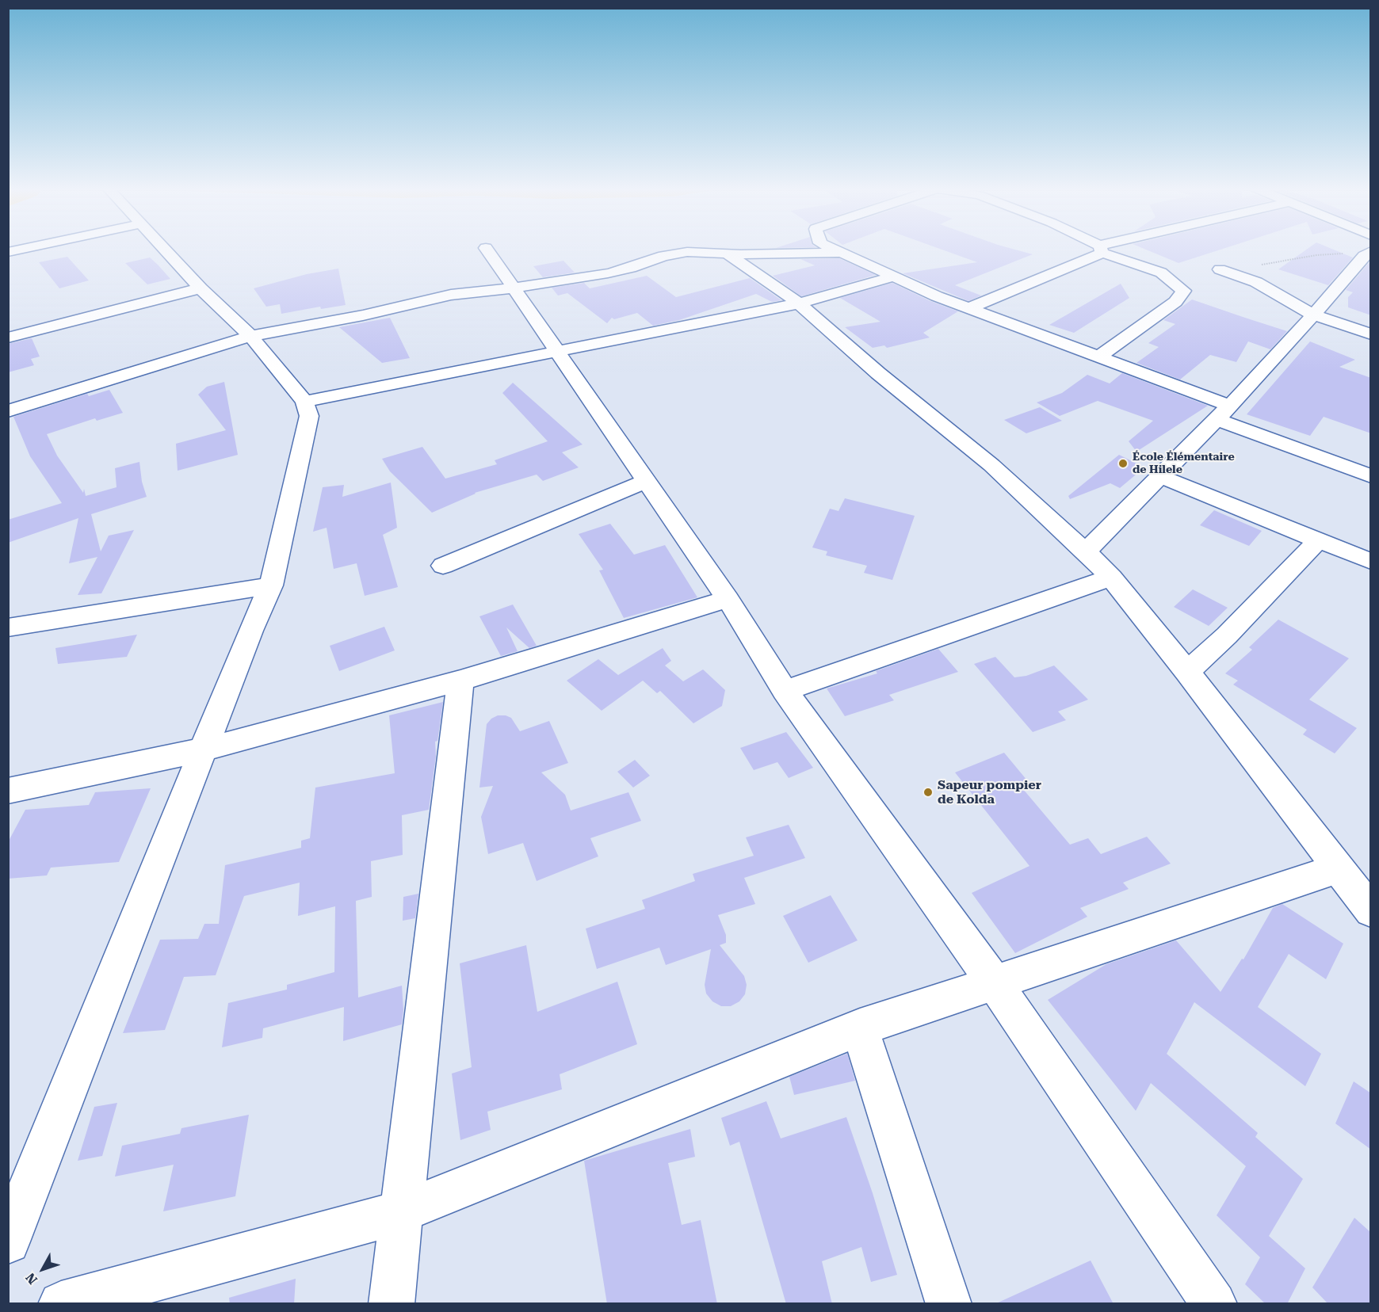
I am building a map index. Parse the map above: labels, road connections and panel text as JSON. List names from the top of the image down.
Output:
{
  "places": ["École Élémentaire de Hilele", "Sapeur pompier de Kolda"],
  "north": "bottom left"
}
